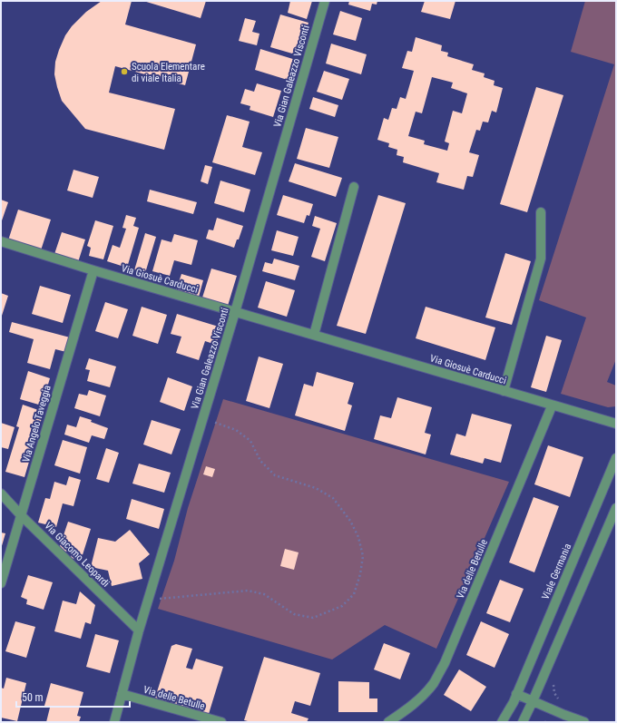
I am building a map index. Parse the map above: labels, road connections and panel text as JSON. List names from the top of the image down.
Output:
{
  "streets": {
    "street": [
      "Via Gian Galeazzo Visconti",
      "Via Giosuè Carducci",
      "Via Angelo Taveggia",
      "Via Giacomo Leopardi",
      "Via delle Betulle",
      "Viale Germania"
    ]
  },
  "crossings": [
    ["Via Gian Galeazzo Visconti", "Via Giosuè Carducci"],
    ["Via Gian Galeazzo Visconti", "Via Giacomo Leopardi"],
    ["Via Gian Galeazzo Visconti", "Via delle Betulle"],
    ["Via Giosuè Carducci", "Via Angelo Taveggia"],
    ["Via Giosuè Carducci", "Via delle Betulle"],
    ["Via Angelo Taveggia", "Via Giacomo Leopardi"]
  ],
  "places": ["Scuola Elementare di viale Italia"],
  "scale_bar": "50 m"
}
